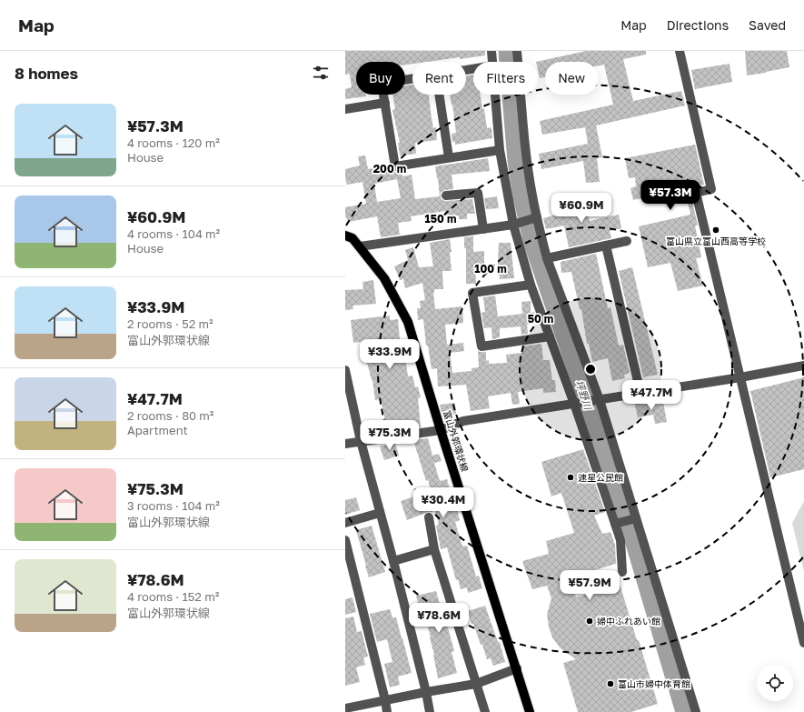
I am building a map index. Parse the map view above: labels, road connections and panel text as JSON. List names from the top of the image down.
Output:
{
  "streets": {
    "main road": ["富山外郭環状線"]
  },
  "water": ["坪野川"],
  "places": [
    "富山県立富山西高等学校",
    "速星公民館",
    "婦中ふれあい館",
    "富山市婦中体育館"
  ],
  "page": {
    "header": "Map",
    "nav": ["Map", "Directions", "Saved"],
    "heading": "8 homes",
    "chip": [
      "Buy",
      "Rent",
      "Filters",
      "New"
    ],
    "list": [
      {
        "name": "¥57.3M",
        "note": "4 rooms · 120 m² · House"
      },
      {
        "name": "¥60.9M",
        "note": "4 rooms · 104 m² · House"
      },
      {
        "name": "¥33.9M",
        "note": "2 rooms · 52 m² · 富山外郭環状線"
      },
      {
        "name": "¥47.7M",
        "note": "2 rooms · 80 m² · Apartment"
      },
      {
        "name": "¥75.3M",
        "note": "3 rooms · 104 m² · 富山外郭環状線"
      },
      {
        "name": "¥78.6M",
        "note": "4 rooms · 152 m² · 富山外郭環状線"
      }
    ],
    "price": [
      "¥57.3M",
      "¥60.9M",
      "¥33.9M",
      "¥47.7M",
      "¥75.3M",
      "¥30.4M",
      "¥57.9M",
      "¥78.6M"
    ]
  },
  "rings": [
    "200 m",
    "150 m",
    "100 m",
    "50 m"
  ]
}
